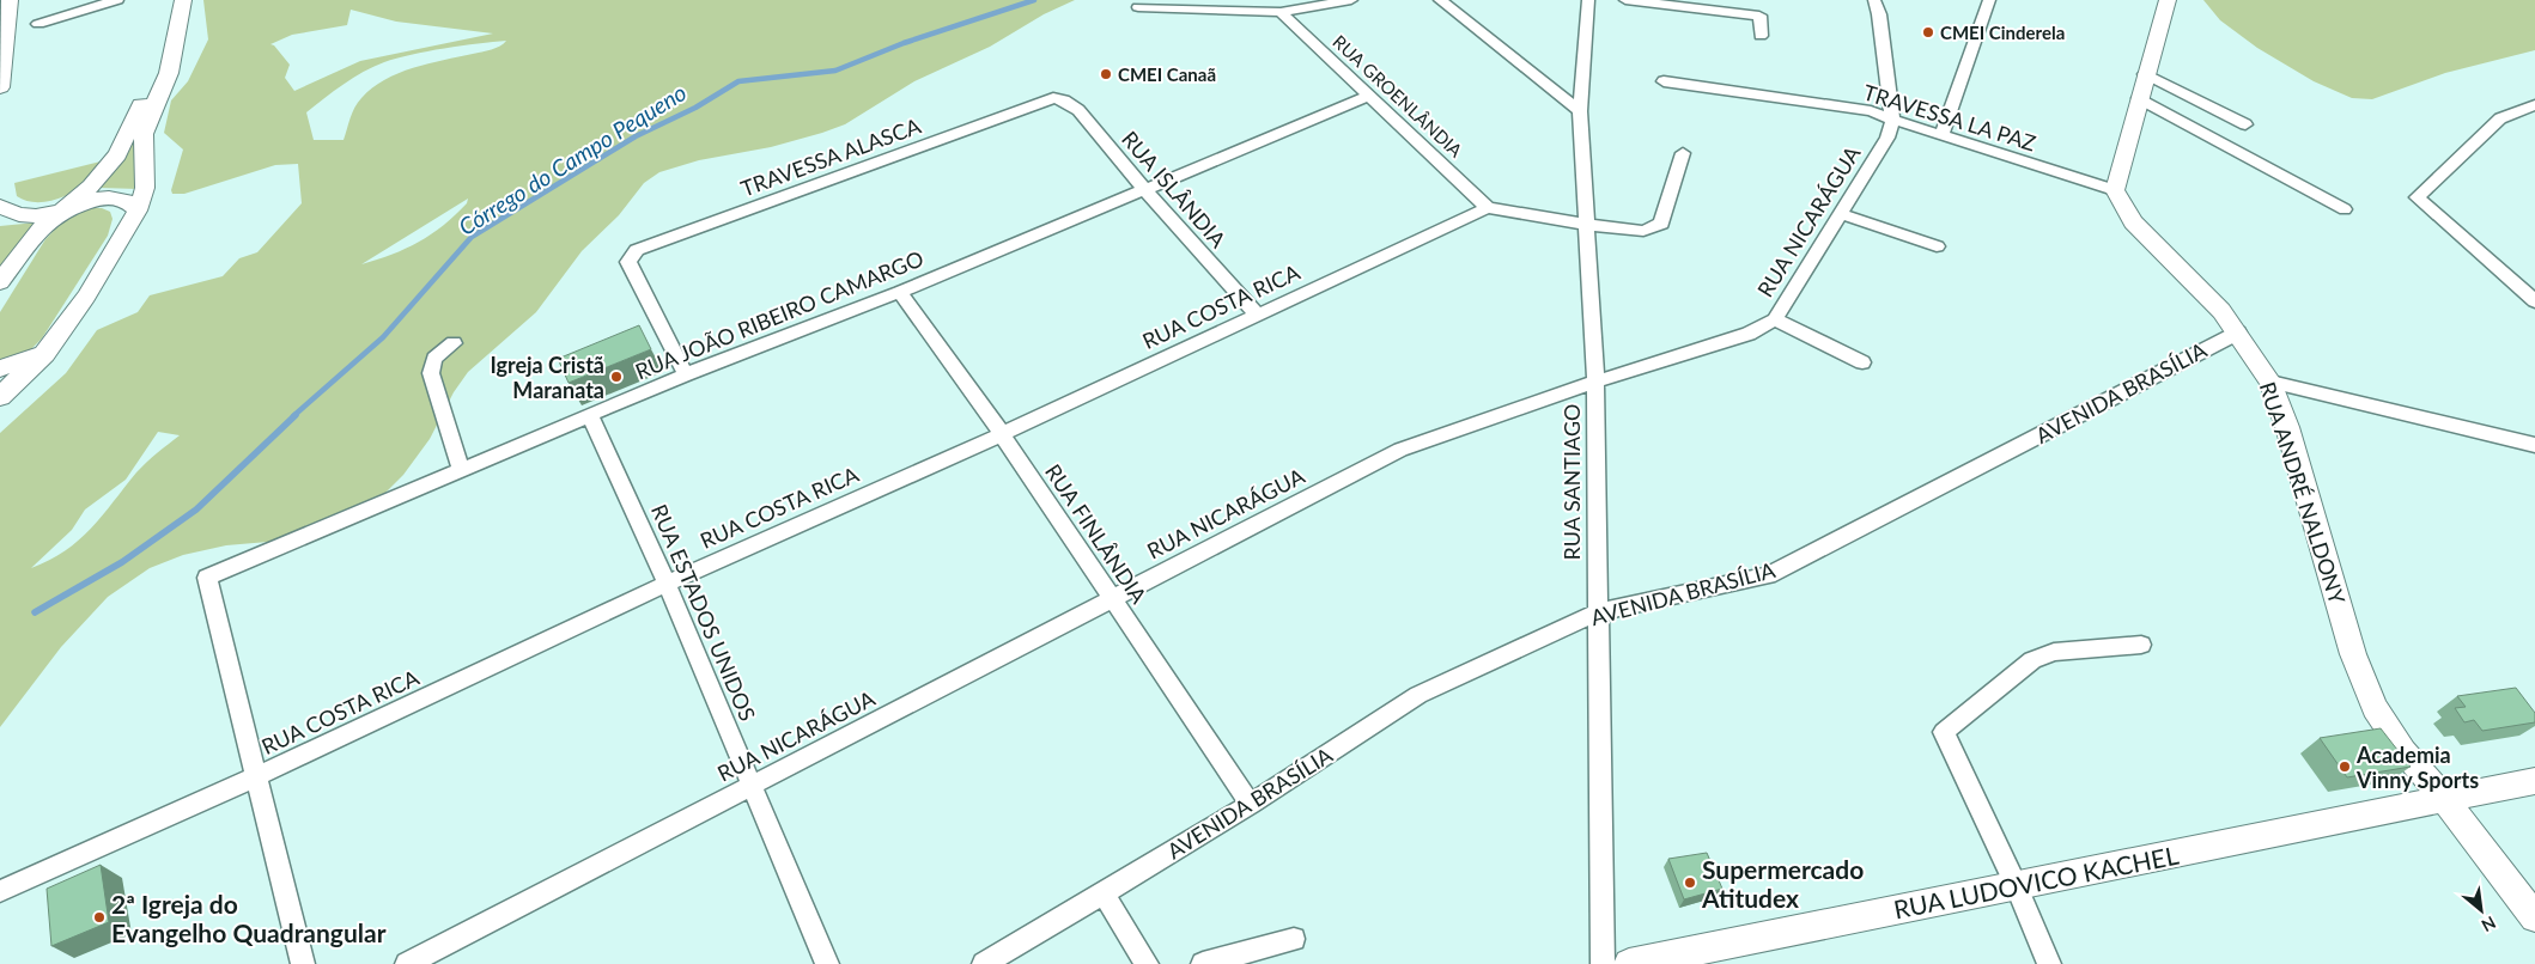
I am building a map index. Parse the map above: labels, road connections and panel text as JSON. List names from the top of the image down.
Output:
{
  "streets": {
    "main road": ["RUA ANDRÉ NALDONY", "RUA LUDOVICO KACHEL"],
    "street": [
      "RUA GROENLÂNDIA",
      "TRAVESSA LA PAZ",
      "TRAVESSA ALASCA",
      "RUA ISLÂNDIA",
      "RUA NICARÁGUA",
      "RUA COSTA RICA",
      "RUA JOÃO RIBEIRO CAMARGO",
      "AVENIDA BRASÍLIA",
      "RUA SANTIAGO",
      "RUA FINLÂNDIA",
      "RUA ESTADOS UNIDOS"
    ]
  },
  "crossings": [
    ["RUA GROENLÂNDIA", "RUA COSTA RICA"],
    ["RUA GROENLÂNDIA", "RUA JOÃO RIBEIRO CAMARGO"],
    ["TRAVESSA LA PAZ", "RUA NICARÁGUA"],
    ["TRAVESSA LA PAZ", "RUA ANDRÉ NALDONY"],
    ["TRAVESSA ALASCA", "RUA ISLÂNDIA"],
    ["TRAVESSA ALASCA", "RUA JOÃO RIBEIRO CAMARGO"],
    ["RUA ISLÂNDIA", "RUA COSTA RICA"],
    ["RUA ISLÂNDIA", "RUA JOÃO RIBEIRO CAMARGO"],
    ["RUA NICARÁGUA", "RUA SANTIAGO"],
    ["RUA NICARÁGUA", "RUA FINLÂNDIA"],
    ["RUA NICARÁGUA", "RUA ESTADOS UNIDOS"],
    ["RUA COSTA RICA", "RUA JOÃO RIBEIRO CAMARGO"],
    ["RUA COSTA RICA", "RUA FINLÂNDIA"],
    ["RUA COSTA RICA", "RUA ESTADOS UNIDOS"],
    ["RUA JOÃO RIBEIRO CAMARGO", "RUA FINLÂNDIA"],
    ["RUA JOÃO RIBEIRO CAMARGO", "RUA ESTADOS UNIDOS"],
    ["AVENIDA BRASÍLIA", "RUA SANTIAGO"],
    ["AVENIDA BRASÍLIA", "RUA ANDRÉ NALDONY"],
    ["AVENIDA BRASÍLIA", "RUA FINLÂNDIA"],
    ["RUA ANDRÉ NALDONY", "RUA LUDOVICO KACHEL"]
  ],
  "water": ["Córrego do Campo Pequeno"],
  "places": [
    "CMEI Cinderela",
    "CMEI Canaã",
    "Igreja Cristã Maranata",
    "Academia Vinny Sports",
    "Supermercado Atitudex",
    "2ª Igreja do Evangelho Quadrangular"
  ],
  "north": "bottom right"
}
